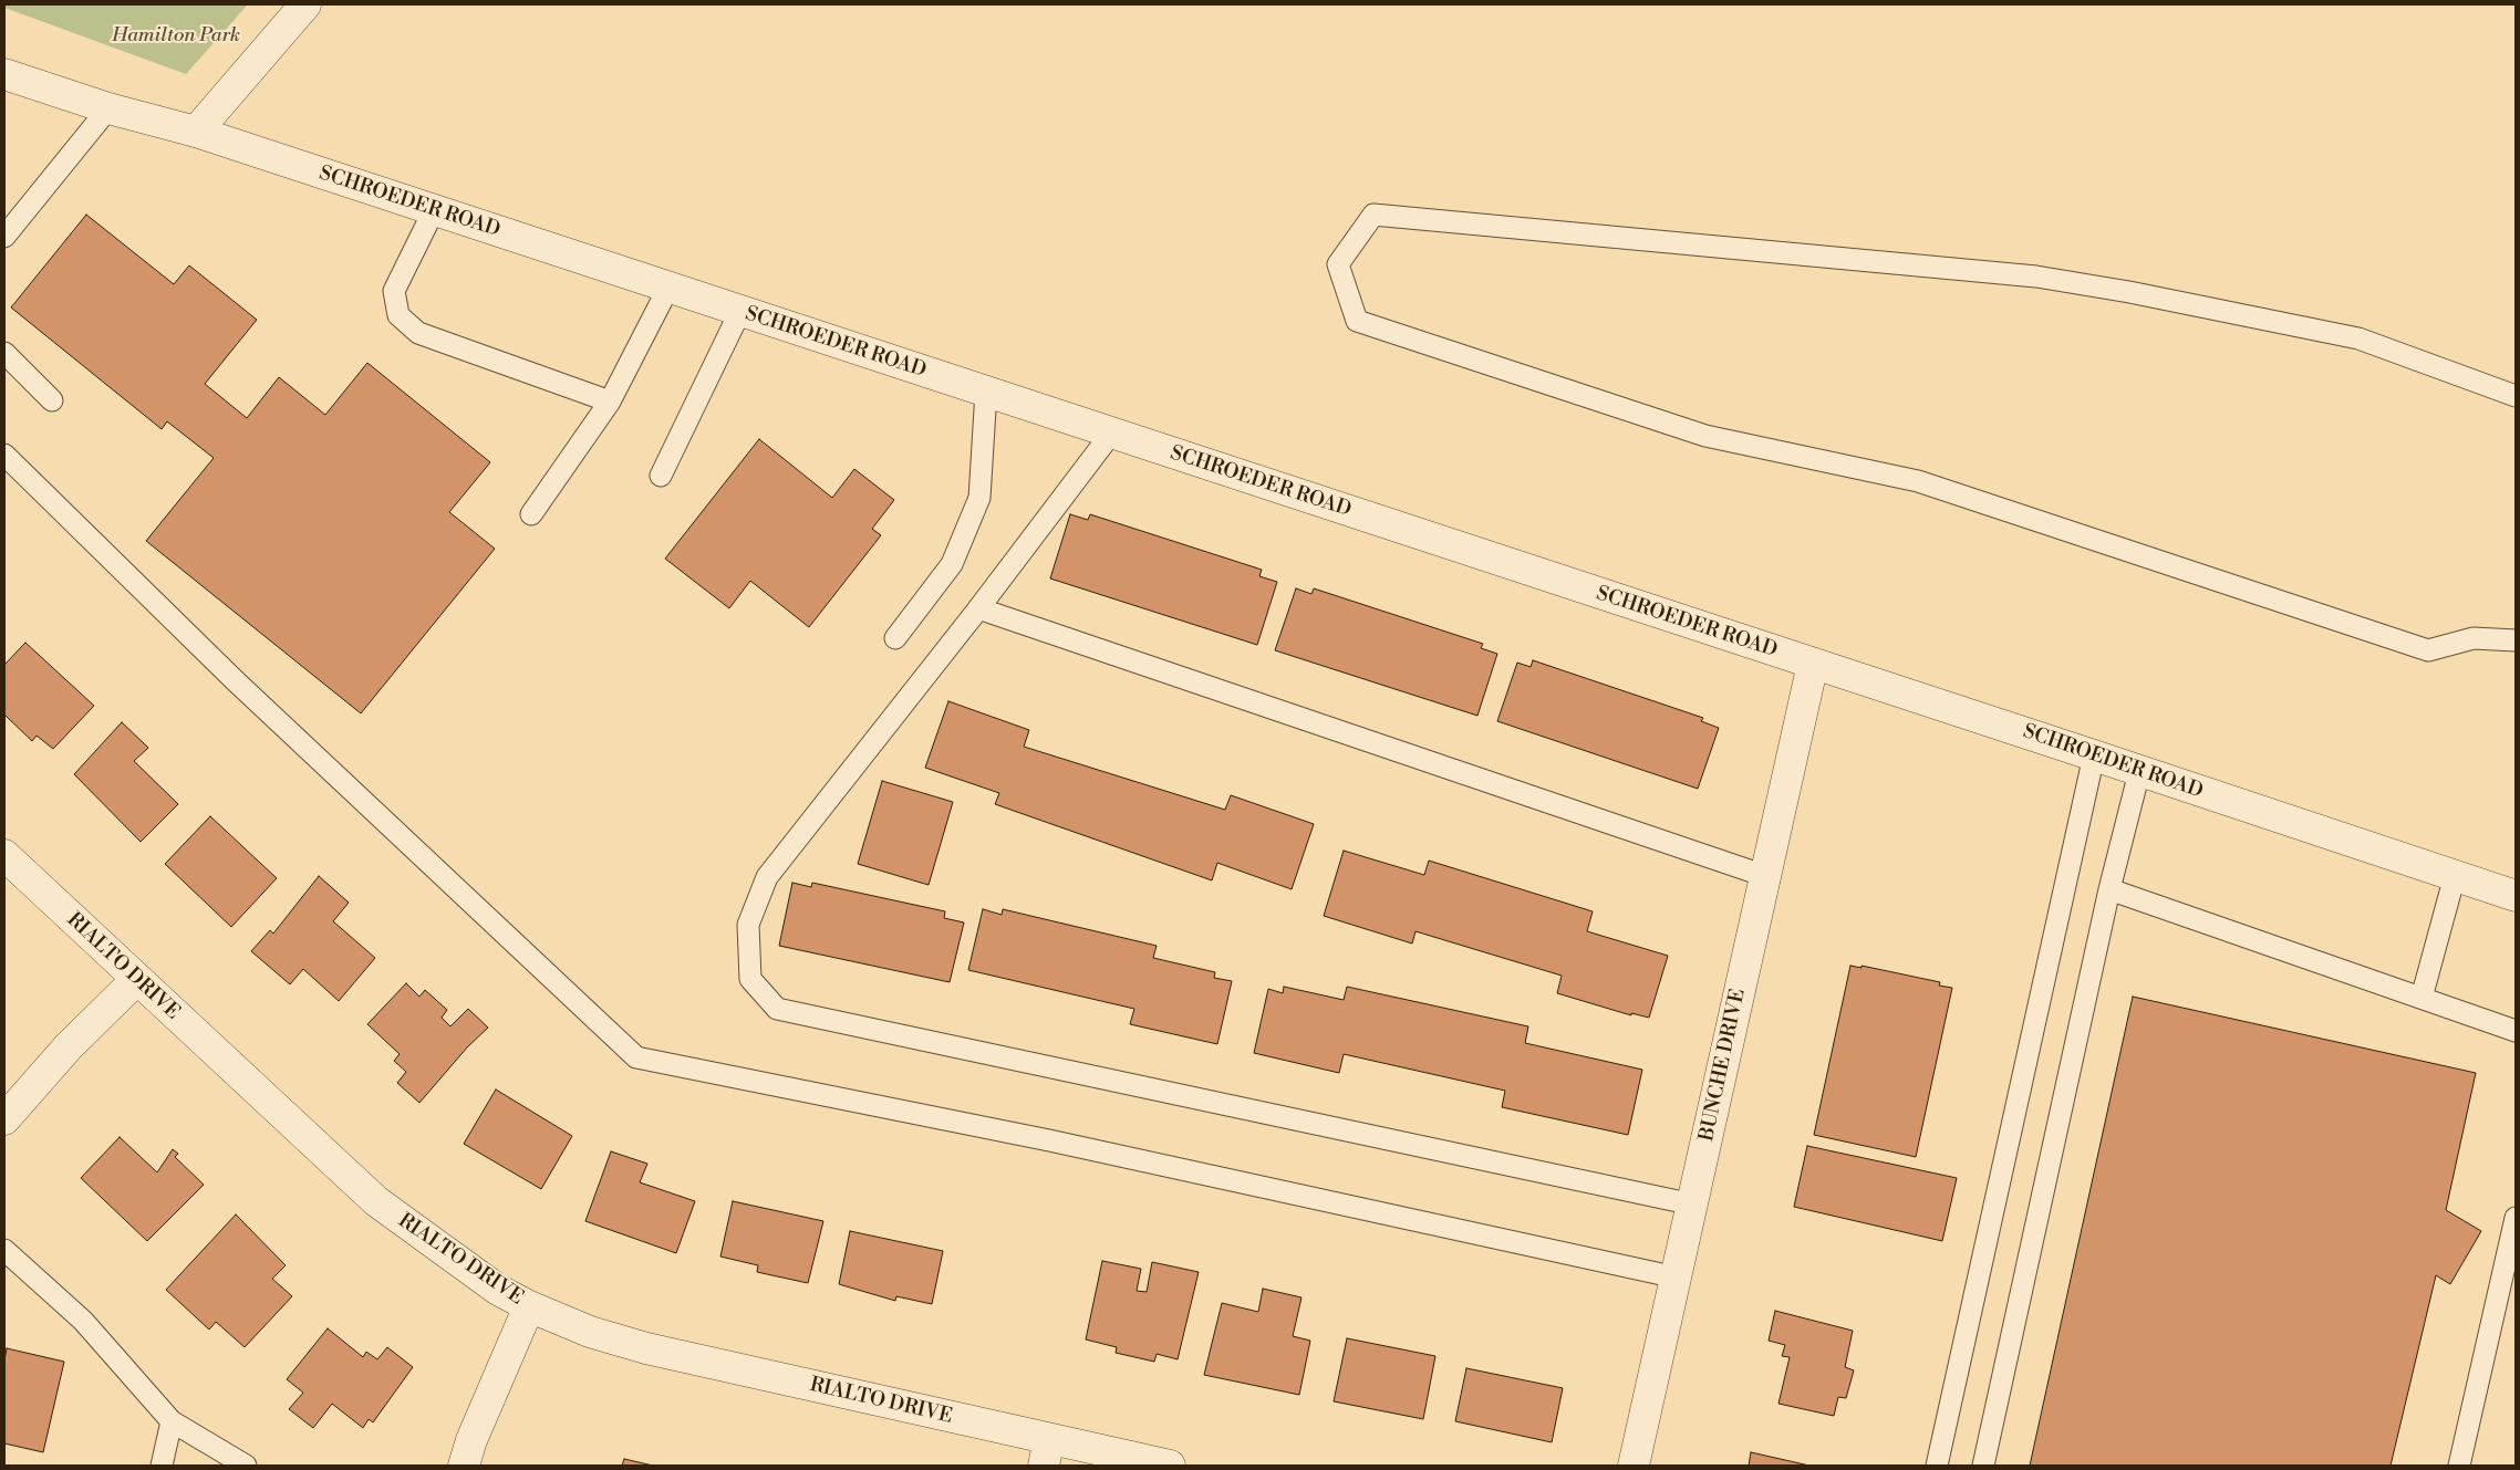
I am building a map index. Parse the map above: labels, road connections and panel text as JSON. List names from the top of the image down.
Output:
{
  "streets": {
    "street": ["SCHROEDER ROAD", "RIALTO DRIVE", "BUNCHE DRIVE"]
  },
  "crossings": [
    ["SCHROEDER ROAD", "BUNCHE DRIVE"]
  ],
  "parks": ["Hamilton Park"]
}
